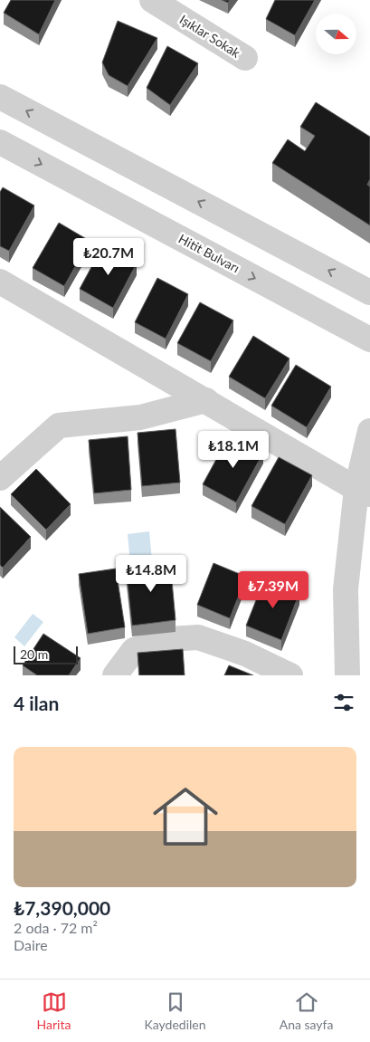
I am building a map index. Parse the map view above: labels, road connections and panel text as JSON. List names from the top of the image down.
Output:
{
  "streets": {
    "street": ["Işıklar Sokak", "Hitit Bulvarı"]
  },
  "scale_bar": "20 m",
  "north": "right",
  "page": {
    "price": [
      "₺20.7M",
      "₺18.1M",
      "₺14.8M",
      "₺7.39M"
    ],
    "scale": "20 m",
    "heading": "4 ilan",
    "list": [
      {
        "name": "₺7,390,000",
        "note": "2 oda · 72 m² · Daire"
      }
    ],
    "tabs": ["Harita", "Kaydedilen", "Ana sayfa"]
  }
}
